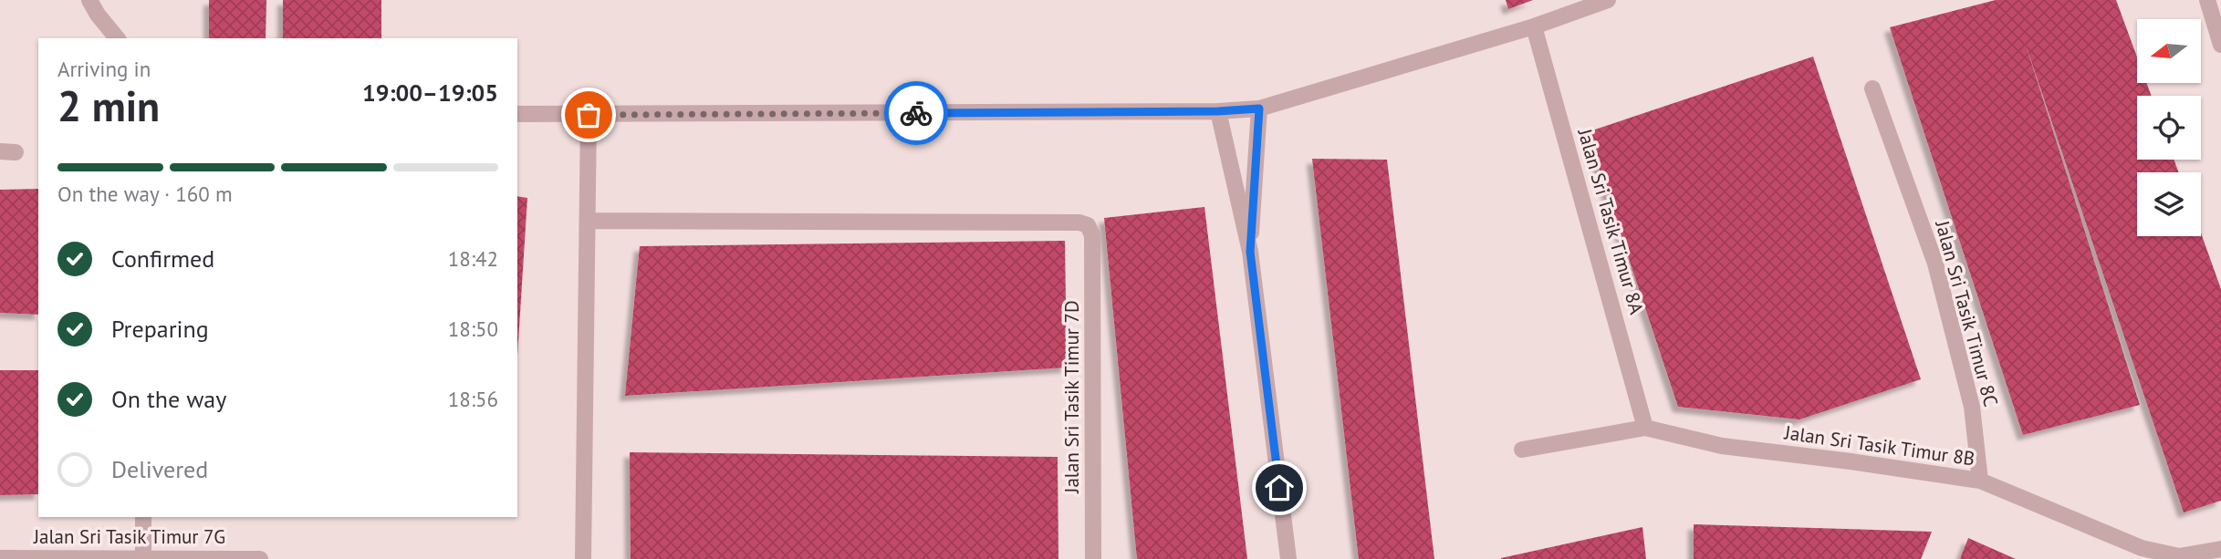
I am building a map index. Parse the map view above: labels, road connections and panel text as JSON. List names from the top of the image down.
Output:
{
  "streets": {
    "street": [
      "Jalan Sri Tasik Timur 8A",
      "Jalan Sri Tasik Timur 8C",
      "Jalan Sri Tasik Timur 7D",
      "Jalan Sri Tasik Timur 8B",
      "Jalan Sri Tasik Timur 7G"
    ]
  },
  "crossings": [
    ["Jalan Sri Tasik Timur 8A", "Jalan Sri Tasik Timur 8B"],
    ["Jalan Sri Tasik Timur 8C", "Jalan Sri Tasik Timur 8B"]
  ],
  "north": "left",
  "page": {
    "heading": ["2 min", "Arriving in", "19:00–19:05"],
    "bar": "On the way · 160 m",
    "list": [
      ["Confirmed", "18:42"],
      ["Preparing", "18:50"],
      ["On the way", "18:56"],
      "Delivered"
    ]
  }
}
